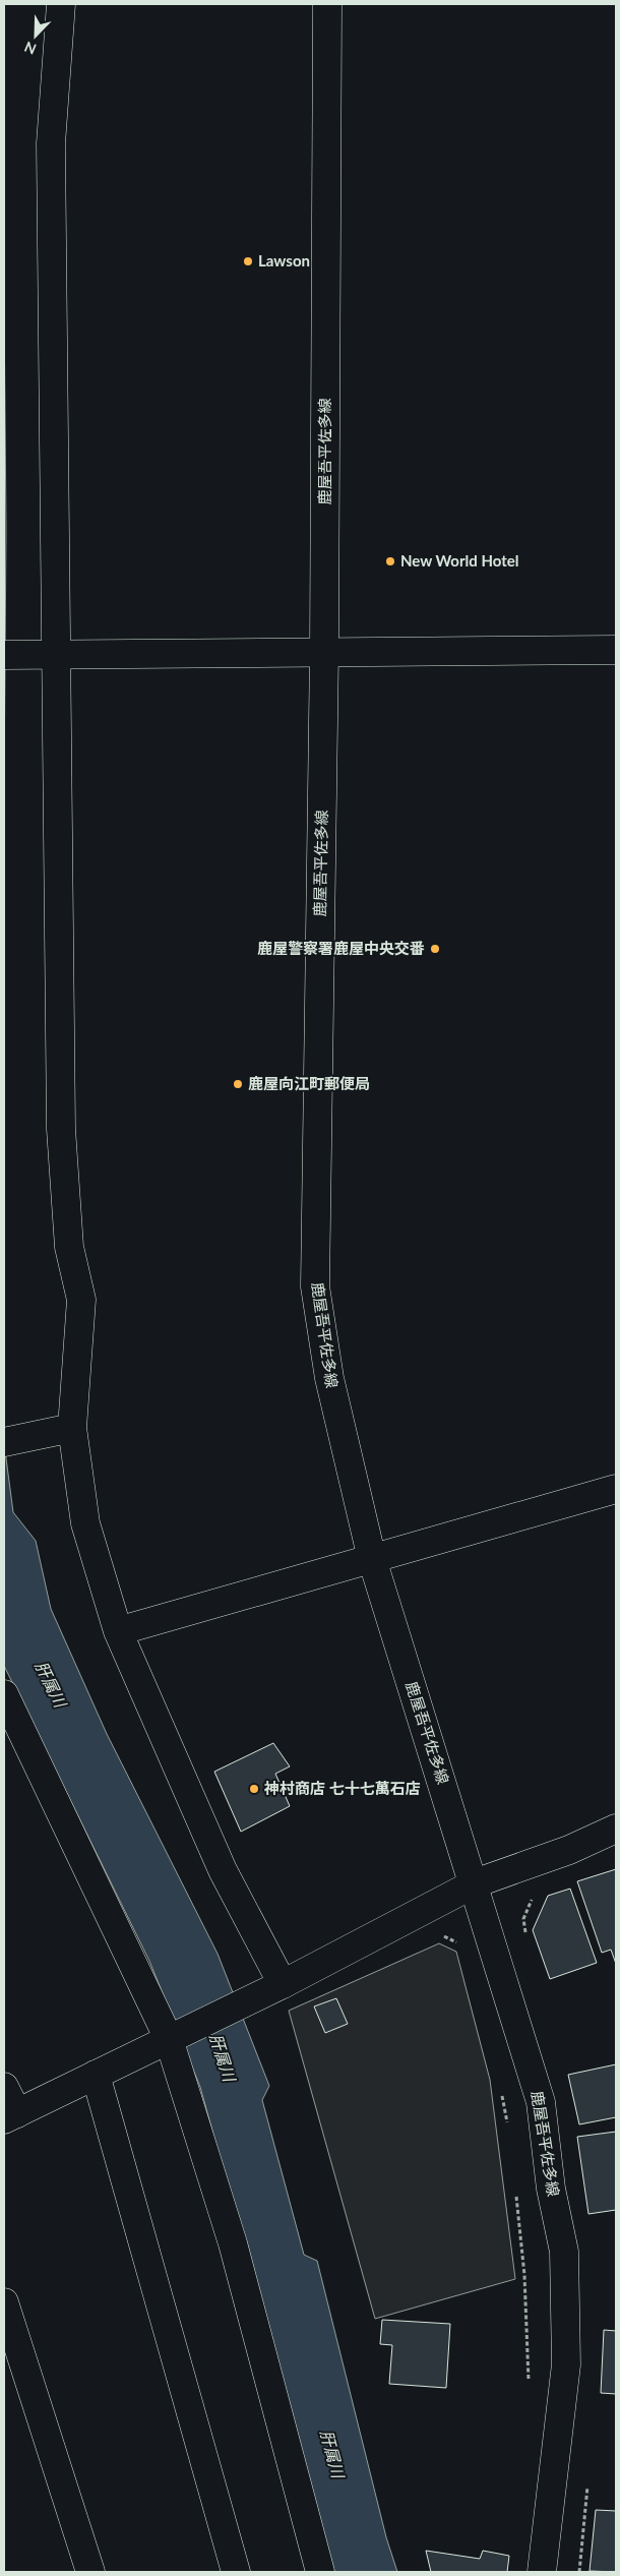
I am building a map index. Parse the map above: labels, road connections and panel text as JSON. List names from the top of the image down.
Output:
{
  "streets": {
    "street": ["鹿屋吾平佐多線"]
  },
  "water": ["肝属川"],
  "places": [
    "Lawson",
    "New World Hotel",
    "鹿屋警察署鹿屋中央交番",
    "鹿屋向江町郵便局",
    "神村商店 七十七萬石店"
  ],
  "north": "bottom left"
}
